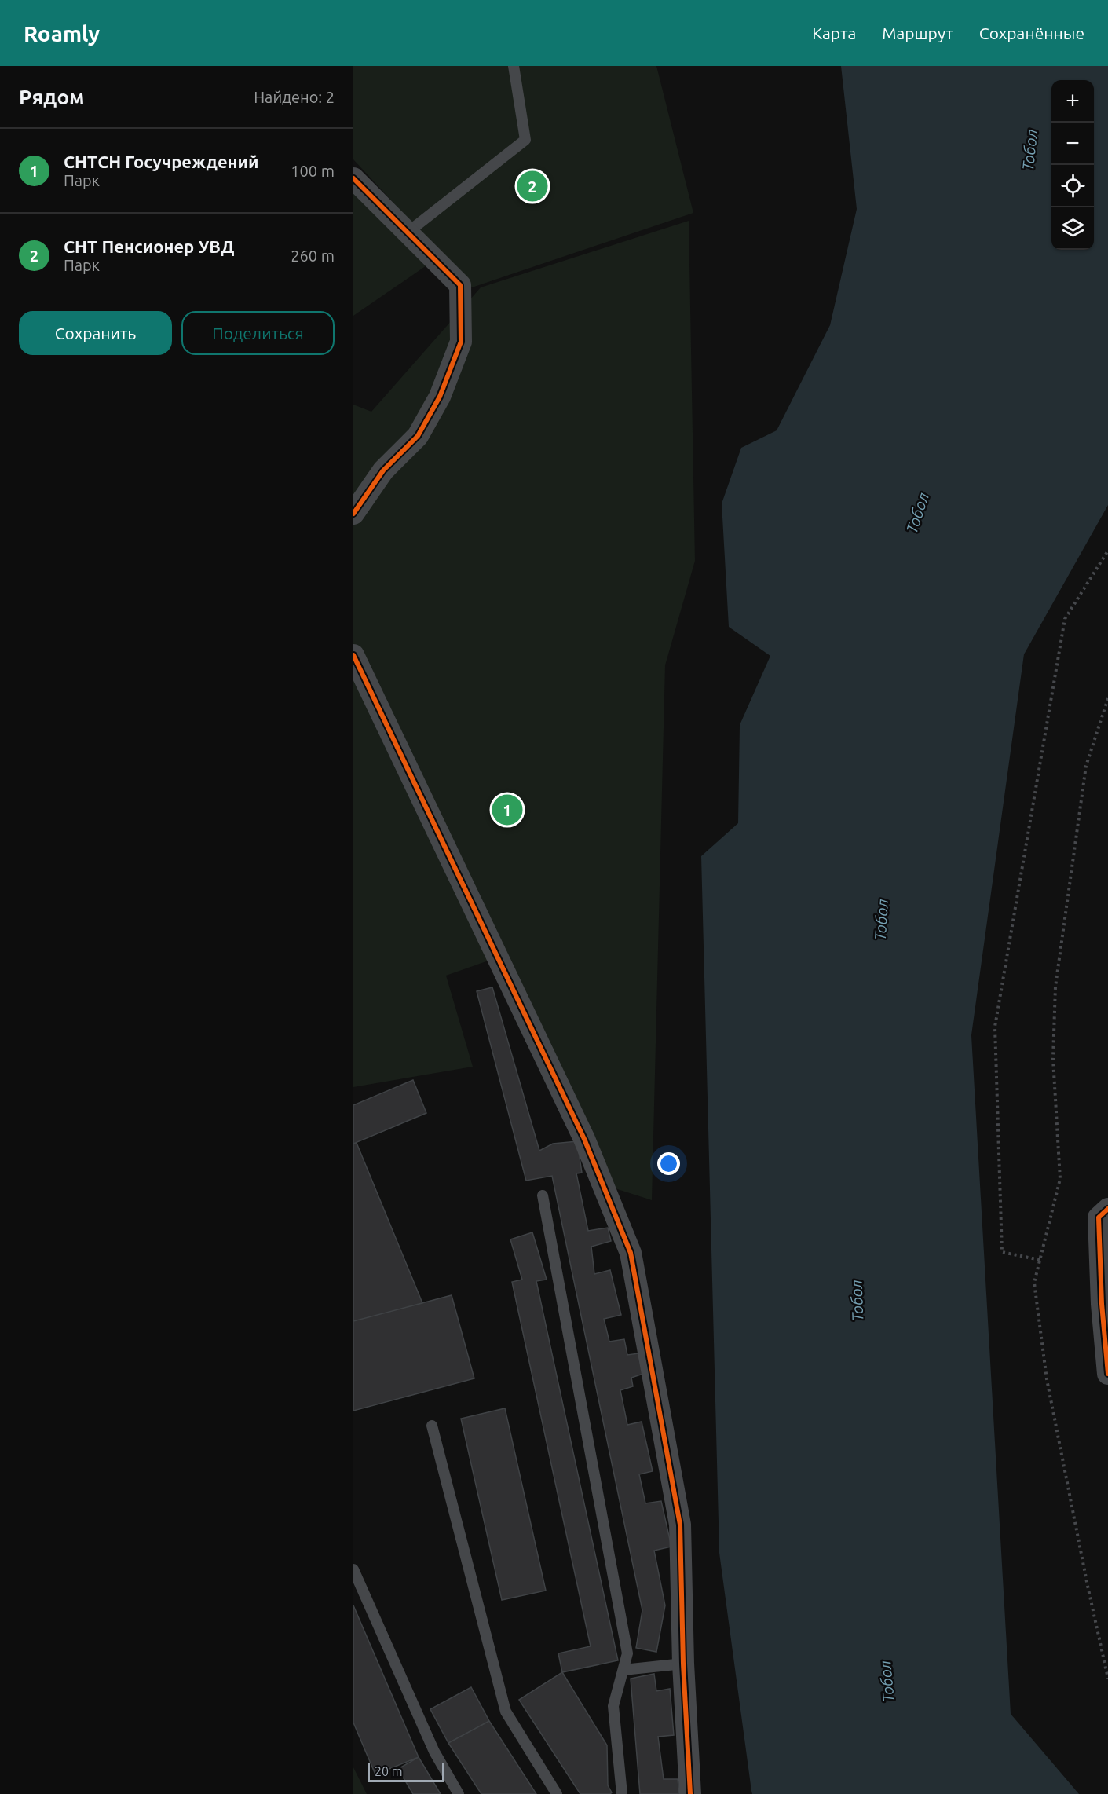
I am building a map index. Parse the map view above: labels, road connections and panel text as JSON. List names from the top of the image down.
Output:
{
  "water": ["Тобол"],
  "scale_bar": "20 m",
  "page": {
    "header": "Roamly",
    "nav": ["Карта", "Маршрут", "Сохранённые"],
    "heading": ["Рядом", "Найдено: 2"],
    "map_buttons": ["+", "−"],
    "list": [
      {
        "mark": "1",
        "name": "СНТСН Госучреждений",
        "note": "Парк",
        "value": "100 m"
      },
      {
        "mark": "2",
        "name": "СНТ Пенсионер УВД",
        "note": "Парк",
        "value": "260 m"
      }
    ],
    "pins": ["2", "1"],
    "buttons": ["Сохранить", "Поделиться"],
    "scale": "20 m"
  }
}
